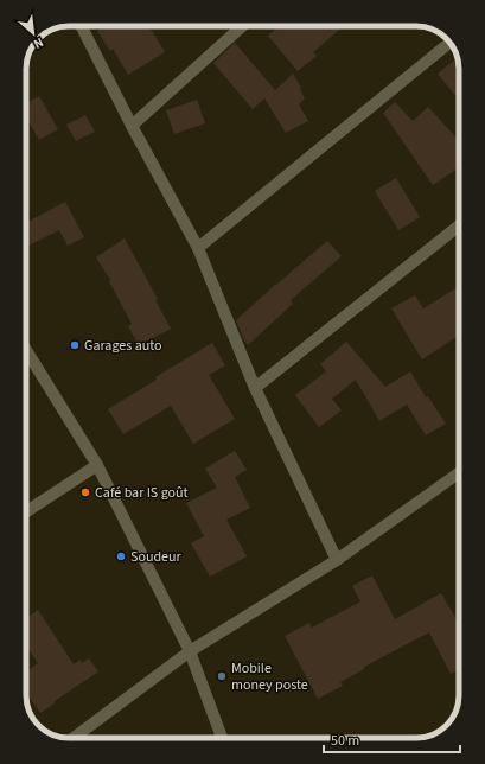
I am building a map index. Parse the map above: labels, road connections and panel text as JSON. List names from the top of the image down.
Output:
{
  "places": [
    "Garages auto",
    "Café bar IS goût",
    "Soudeur",
    "Mobile money poste"
  ],
  "scale_bar": "50 m",
  "north": "bottom right"
}
